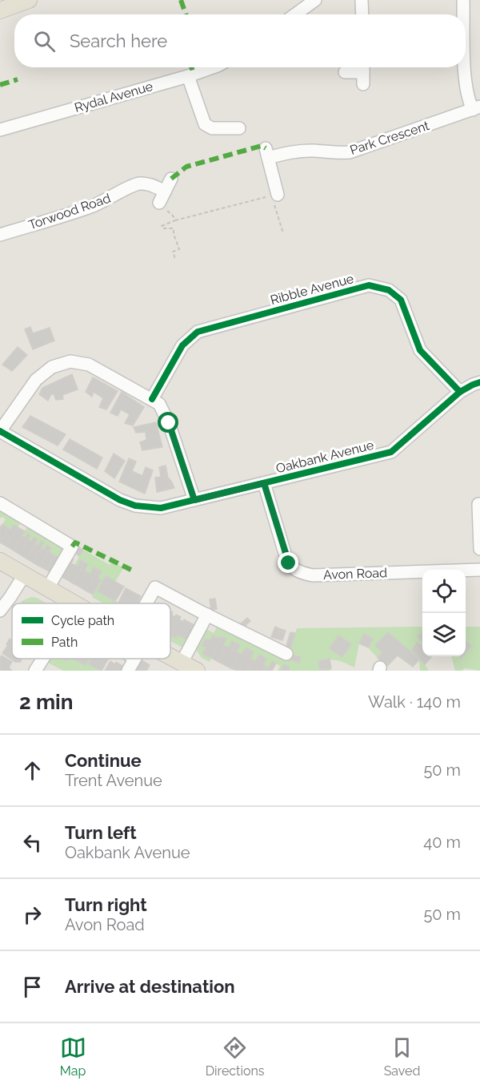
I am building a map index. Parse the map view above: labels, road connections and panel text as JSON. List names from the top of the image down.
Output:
{
  "streets": {
    "street": [
      "Rydal Avenue",
      "Park Crescent",
      "Torwood Road",
      "Ribble Avenue",
      "Oakbank Avenue",
      "Avon Road"
    ]
  },
  "crossings": [
    ["Ribble Avenue", "Oakbank Avenue"],
    ["Oakbank Avenue", "Avon Road"]
  ],
  "legend": ["Cycle path", "Path"],
  "page": {
    "search": "Search here",
    "heading": ["2 min", "Walk · 140 m"],
    "list": [
      ["Continue", "Trent Avenue", "50 m"],
      ["Turn left", "Oakbank Avenue", "40 m"],
      ["Turn right", "Avon Road", "50 m"],
      "Arrive at destination"
    ],
    "nav": ["Map", "Directions", "Saved"]
  }
}
